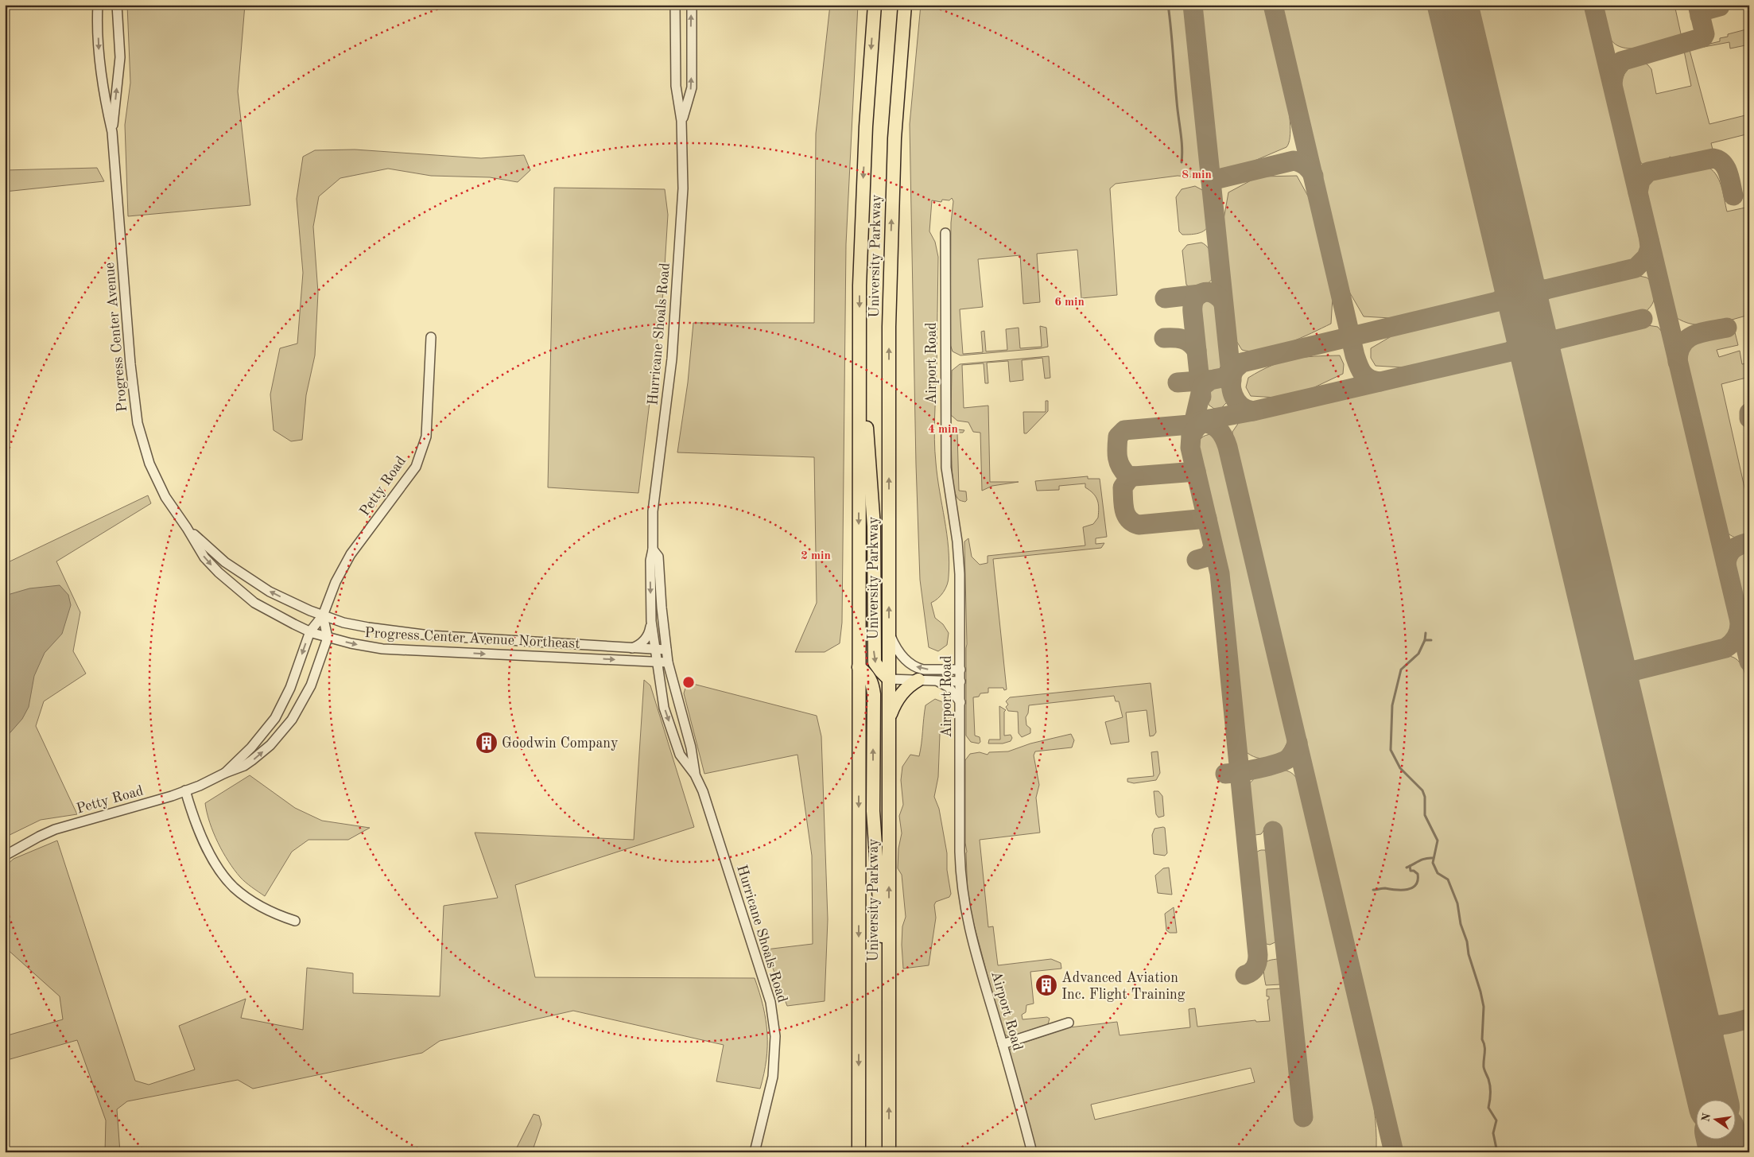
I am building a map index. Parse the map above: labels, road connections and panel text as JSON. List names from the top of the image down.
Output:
{
  "streets": {
    "highway": ["University Parkway"],
    "street": [
      "Hurricane Shoals Road",
      "Progress Center Avenue",
      "Airport Road",
      "Petty Road",
      "Progress Center Avenue Northeast"
    ]
  },
  "crossings": [
    ["Hurricane Shoals Road", "Progress Center Avenue Northeast"],
    ["Progress Center Avenue", "Progress Center Avenue Northeast"],
    ["Petty Road", "Progress Center Avenue Northeast"]
  ],
  "places": {
    "building": ["Goodwin Company", "Advanced Aviation Inc. Flight Training"]
  },
  "north": "left",
  "rings": [
    "8 min",
    "6 min",
    "4 min",
    "2 min"
  ]
}
